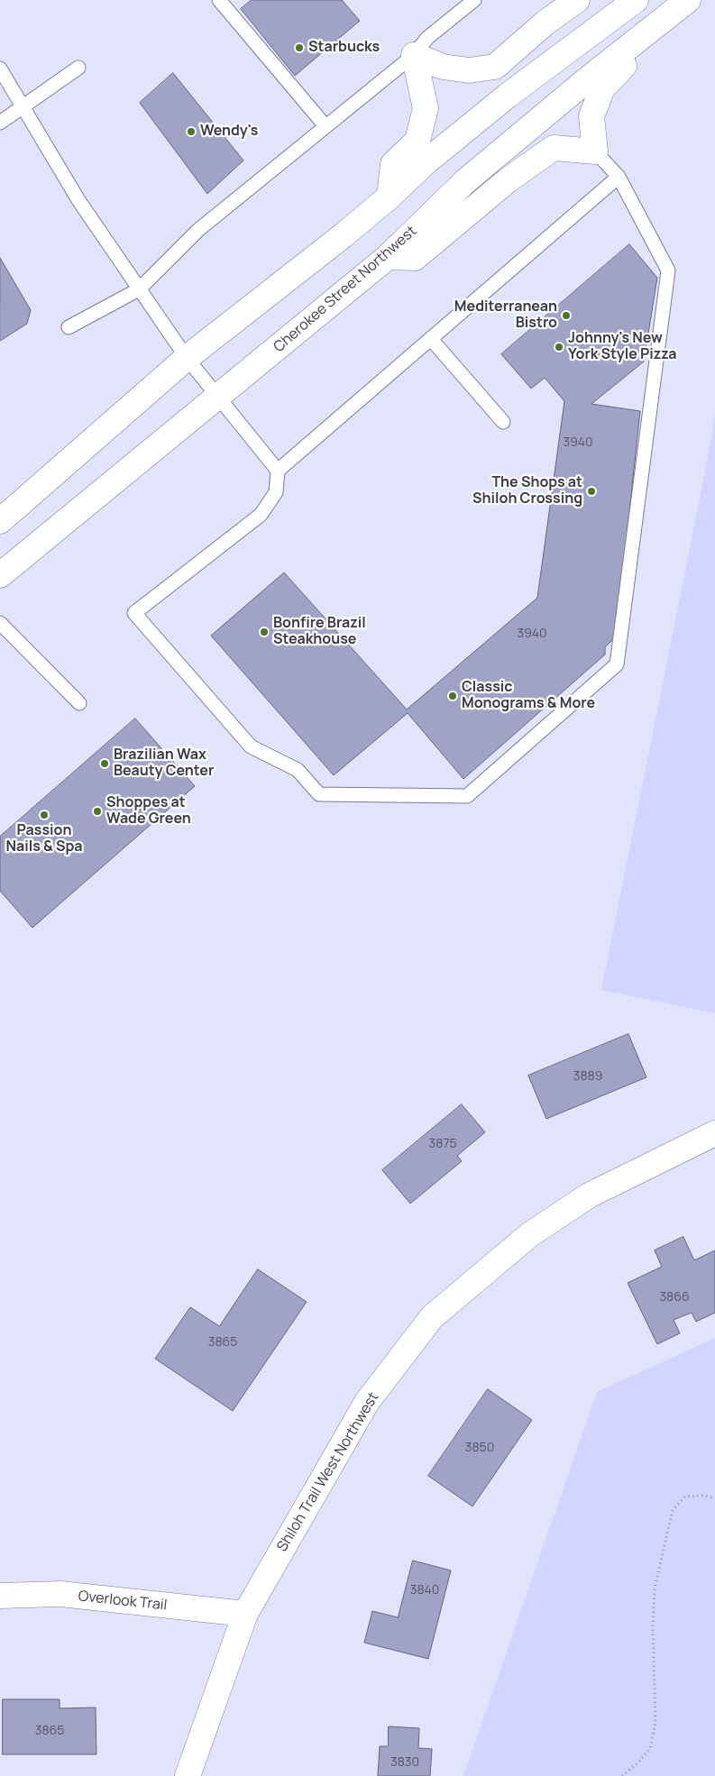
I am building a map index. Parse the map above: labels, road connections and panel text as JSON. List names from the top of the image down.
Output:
{
  "streets": {
    "main road": ["Cherokee Street Northwest", "Shiloh Trail West Northwest", "Overlook Trail"]
  },
  "crossings": [
    ["Shiloh Trail West Northwest", "Overlook Trail"]
  ],
  "places": [
    "Starbucks",
    "Wendy's",
    "Mediterranean Bistro",
    "Johnny's New York Style Pizza",
    "The Shops at Shiloh Crossing",
    "Bonfire Brazil Steakhouse",
    "Classic Monograms & More",
    "Brazilian Wax Beauty Center",
    "Shoppes at Wade Green",
    "Passion Nails & Spa"
  ],
  "house_numbers": [
    "3940",
    "3940",
    "3889",
    "3875",
    "3866",
    "3865",
    "3850",
    "3840",
    "3865",
    "3830"
  ]
}
